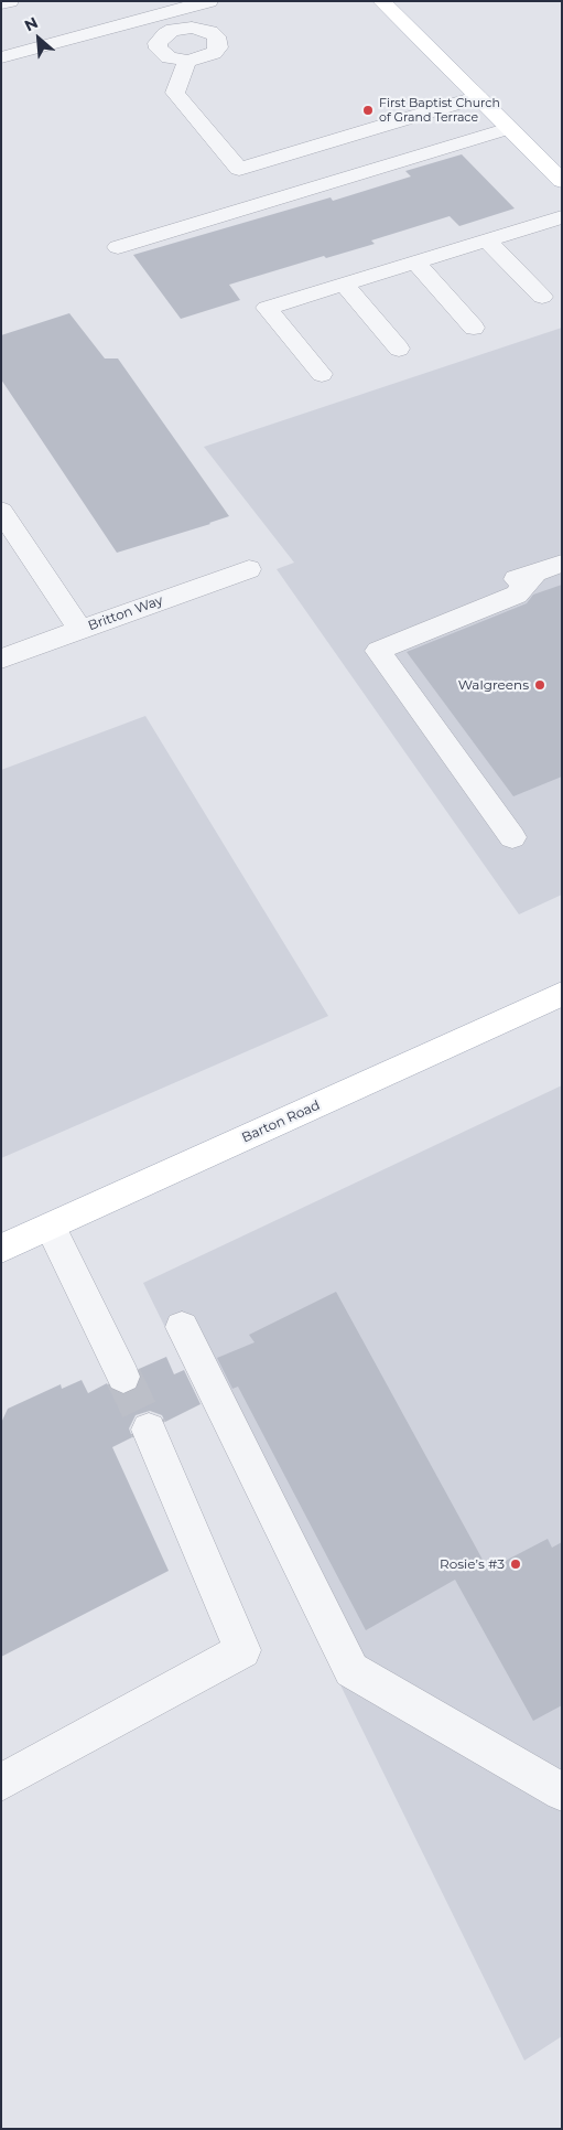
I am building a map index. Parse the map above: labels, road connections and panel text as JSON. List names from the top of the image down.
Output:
{
  "streets": {
    "main road": ["Barton Road"],
    "street": ["Britton Way"]
  },
  "places": ["First Baptist Church of Grand Terrace", "Walgreens", "Rosie’s #3"],
  "north": "top left"
}
